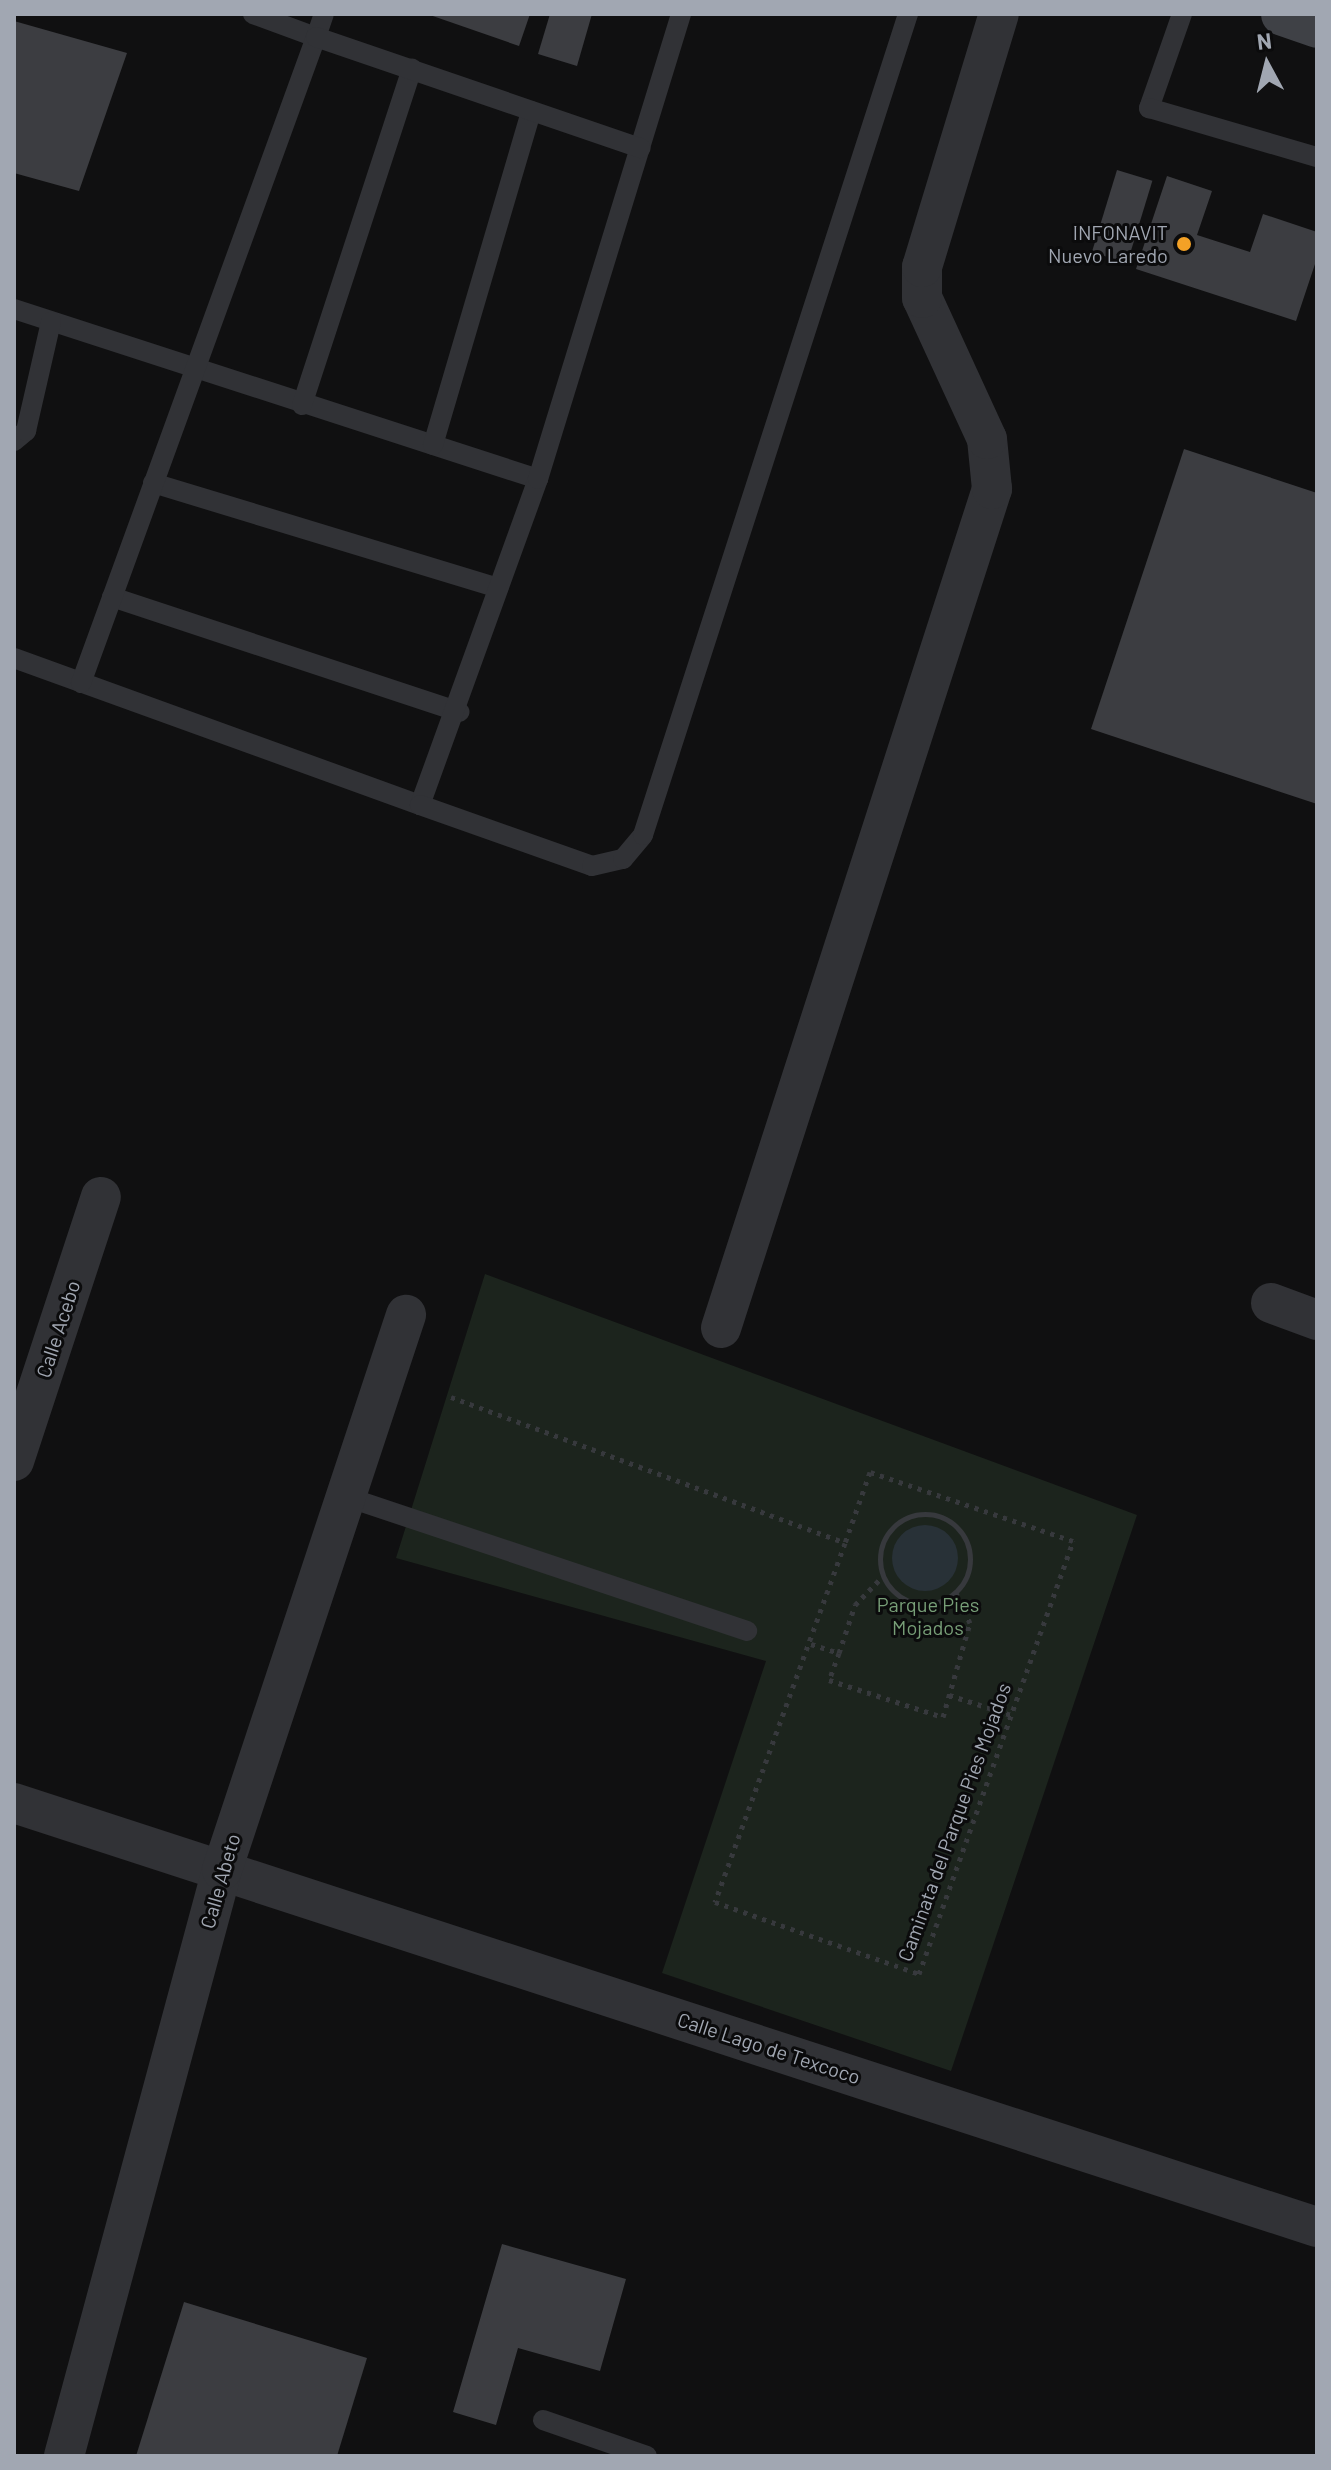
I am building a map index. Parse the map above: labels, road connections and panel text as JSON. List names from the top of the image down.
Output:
{
  "streets": {
    "street": ["Calle Acebo", "Calle Abeto", "Calle Lago de Texcoco"],
    "path": ["Caminata del Parque Pies Mojados"]
  },
  "crossings": [
    ["Calle Abeto", "Calle Lago de Texcoco"]
  ],
  "parks": ["Parque Pies Mojados"],
  "places": ["INFONAVIT Nuevo Laredo"],
  "north": "top"
}
